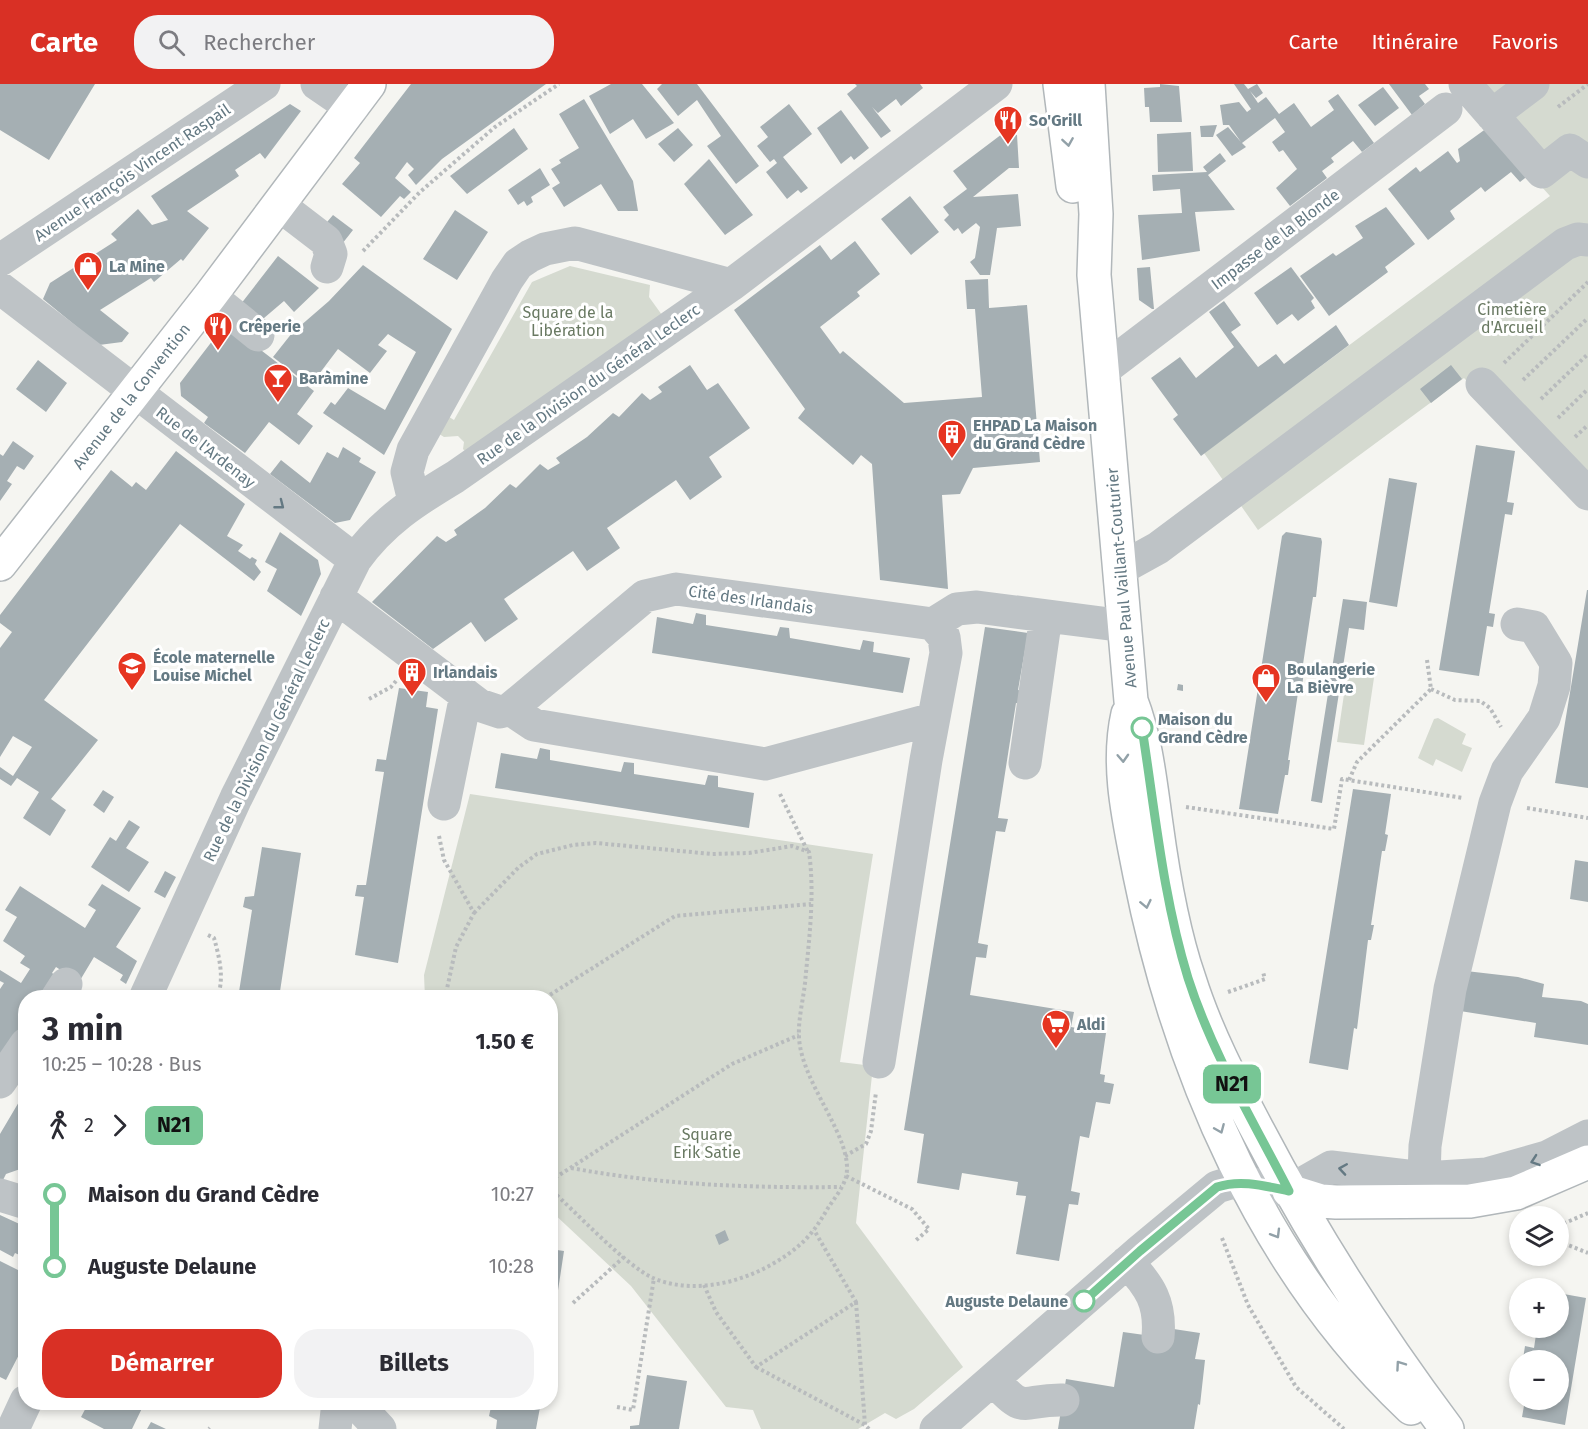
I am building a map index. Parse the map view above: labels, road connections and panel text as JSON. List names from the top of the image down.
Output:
{
  "streets": {
    "main road": ["Avenue de la Convention", "Avenue Paul Vaillant-Couturier"],
    "street": [
      "Avenue François Vincent Raspail",
      "Impasse de la Blonde",
      "Rue de la Division du Général Leclerc",
      "Rue de l'Ardenay",
      "Cité des Irlandais"
    ]
  },
  "crossings": [
    ["Impasse de la Blonde", "Avenue Paul Vaillant-Couturier"],
    ["Rue de la Division du Général Leclerc", "Rue de l'Ardenay"],
    ["Avenue de la Convention", "Rue de l'Ardenay"]
  ],
  "parks": ["Cimetière d'Arcueil", "Square de la Libération", "Square Erik Satie"],
  "places": {
    "restaurant": ["So'Grill", "Crêperie"],
    "shop": ["La Mine", "Boulangerie La Bièvre"],
    "bar": ["Baràmine"],
    "building": ["EHPAD La Maison du Grand Cèdre", "Irlandais"],
    "school or university": ["École maternelle Louise Michel"],
    "other": ["Maison du Grand Cèdre", "Auguste Delaune"],
    "supermarket": ["Aldi"]
  },
  "lines": ["bus line N21"],
  "page": {
    "header": "Carte",
    "search": "Rechercher",
    "nav": ["Carte", "Itinéraire", "Favoris"],
    "on_map": "N21",
    "heading": ["3 min", "10:25 – 10:28 · Bus", "1.50 €"],
    "legs": ["2", "N21"],
    "list": [
      {
        "name": "Maison du Grand Cèdre",
        "value": "10:27"
      },
      {
        "name": "Auguste Delaune",
        "value": "10:28"
      }
    ],
    "map_buttons": ["+", "−"],
    "buttons": ["Démarrer", "Billets"]
  }
}
